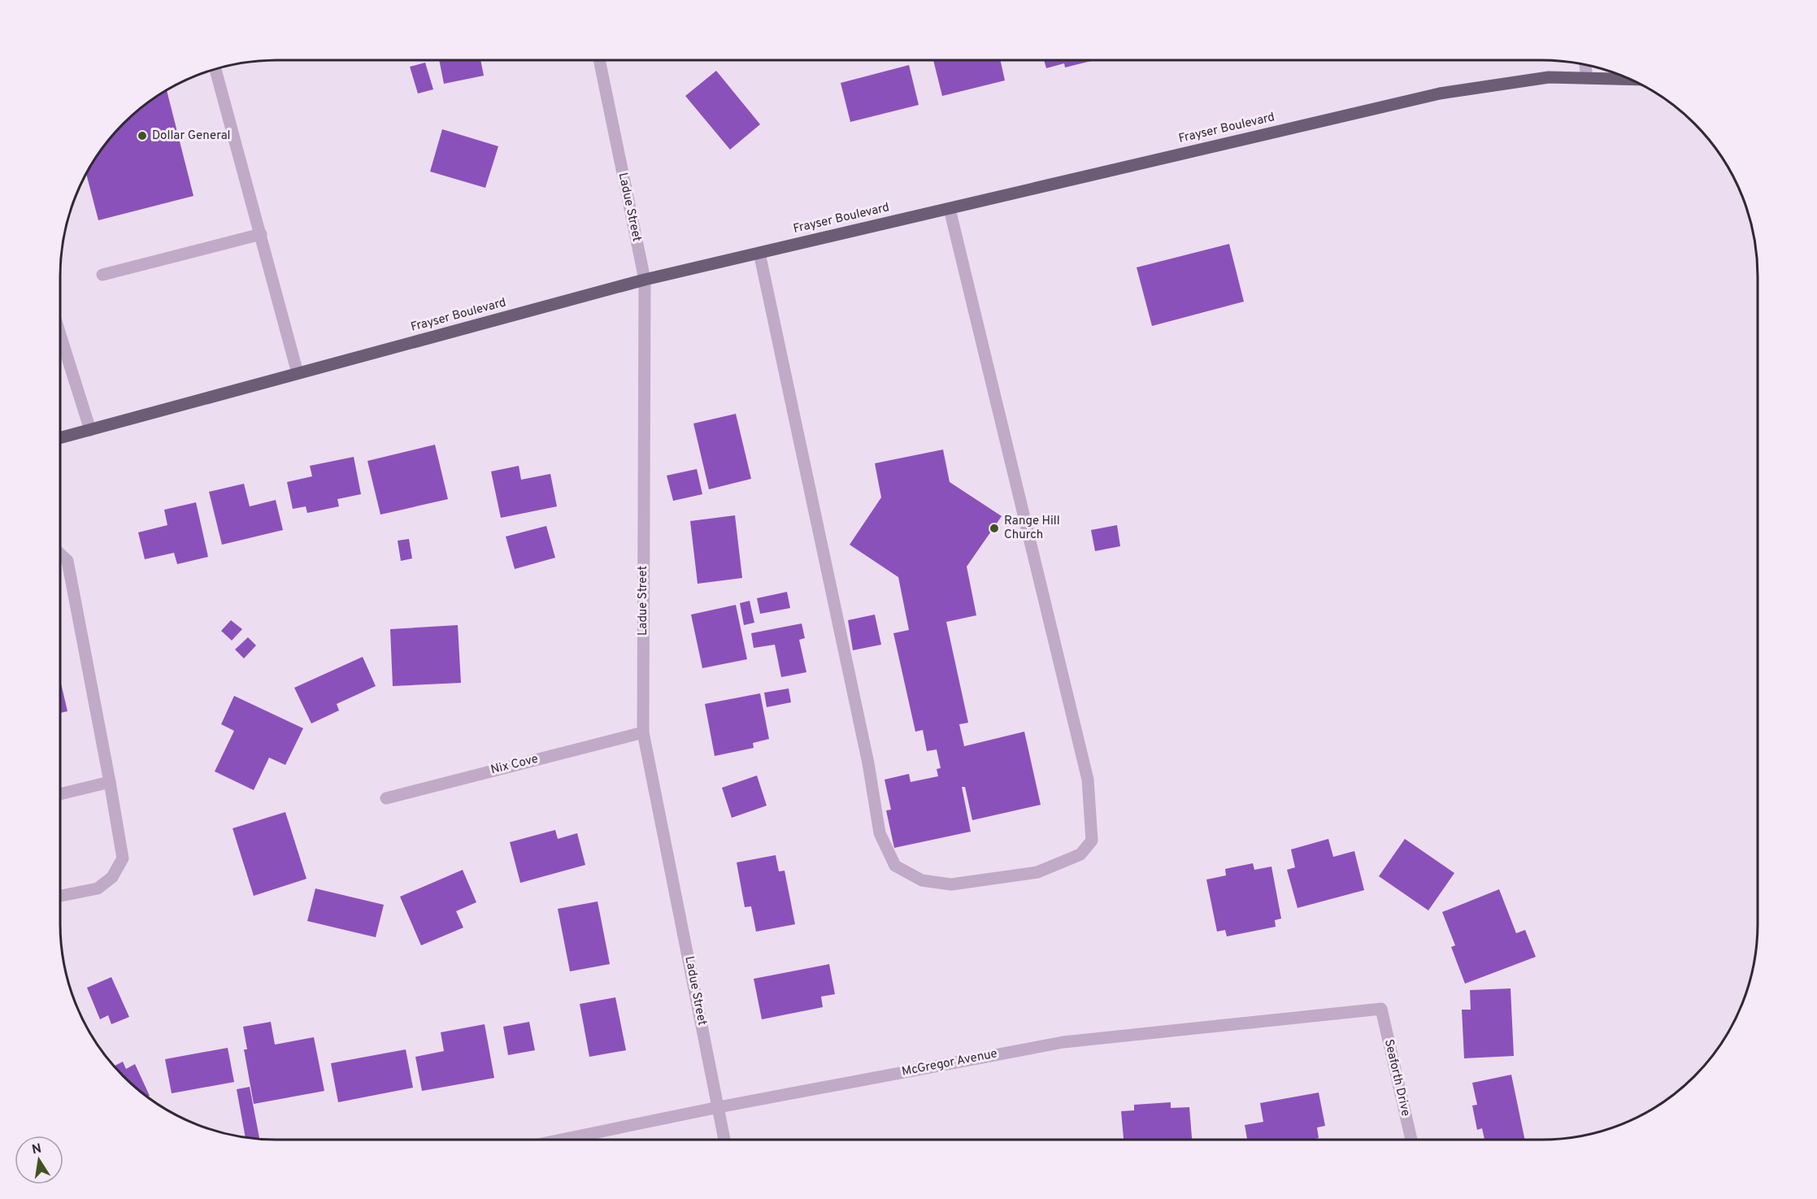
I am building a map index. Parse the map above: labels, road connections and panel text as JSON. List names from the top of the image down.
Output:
{
  "streets": {
    "main road": ["Frayser Boulevard"],
    "street": [
      "Ladue Street",
      "Nix Cove",
      "McGregor Avenue",
      "Seaforth Drive"
    ]
  },
  "crossings": [
    ["Frayser Boulevard", "Ladue Street"],
    ["Ladue Street", "Nix Cove"],
    ["Ladue Street", "McGregor Avenue"],
    ["McGregor Avenue", "Seaforth Drive"]
  ],
  "places": ["Dollar General", "Range Hill Church"],
  "north": "top"
}
